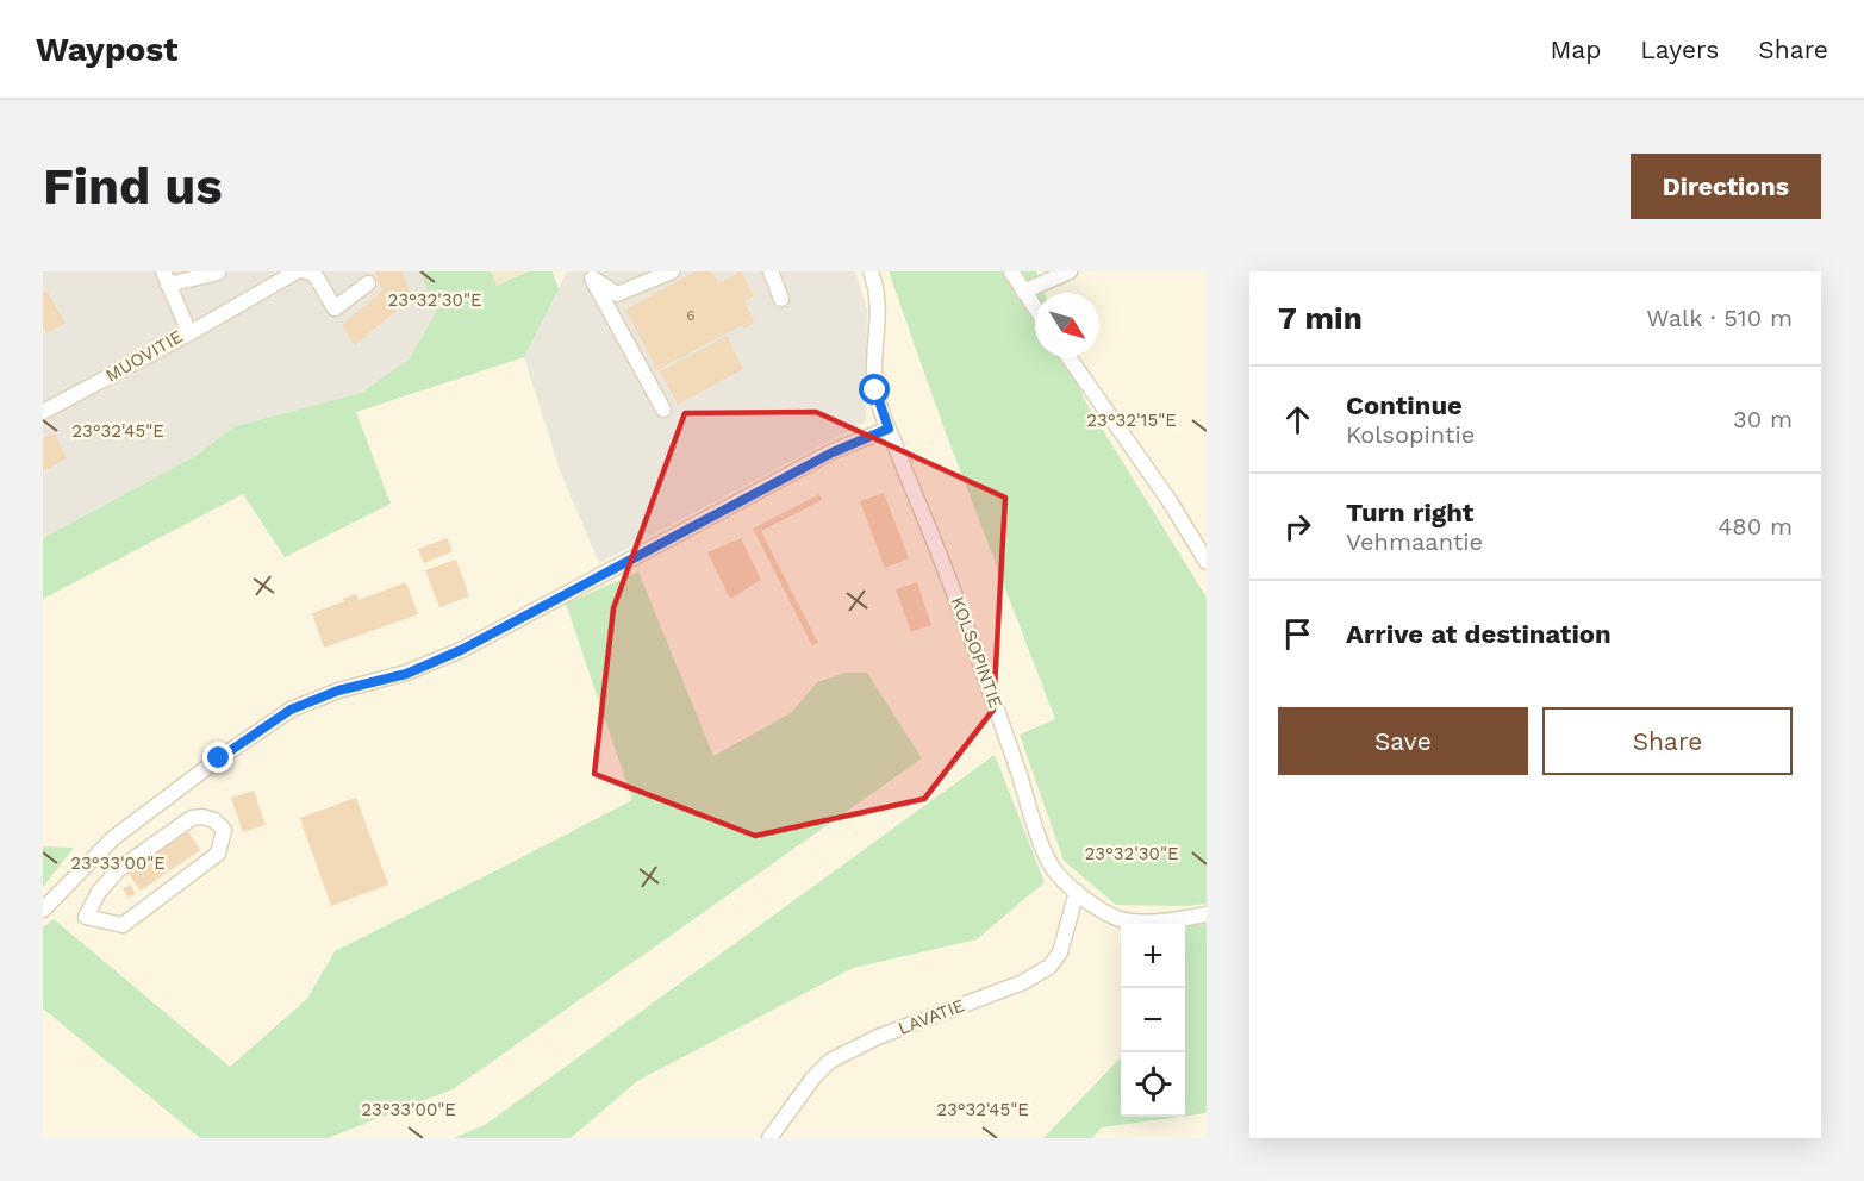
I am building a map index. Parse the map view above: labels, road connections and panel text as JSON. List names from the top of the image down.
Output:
{
  "streets": {
    "street": ["MUOVITIE", "KOLSOPINTIE", "LAVATIE"]
  },
  "crossings": [
    ["KOLSOPINTIE", "LAVATIE"]
  ],
  "house_numbers": ["6"],
  "north": "bottom right",
  "page": {
    "header": "Waypost",
    "nav": ["Map", "Layers", "Share"],
    "buttons": [
      "Directions",
      ["Save", "Share"]
    ],
    "title": "Find us",
    "heading": ["7 min", "Walk · 510 m"],
    "list": [
      ["Continue", "Kolsopintie", "30 m"],
      ["Turn right", "Vehmaantie", "480 m"],
      "Arrive at destination"
    ],
    "map_buttons": ["+", "−"]
  },
  "coordinates": [
    "23°32'30\"E",
    "23°32'15\"E",
    "23°32'45\"E",
    "23°33'00\"E"
  ]
}
